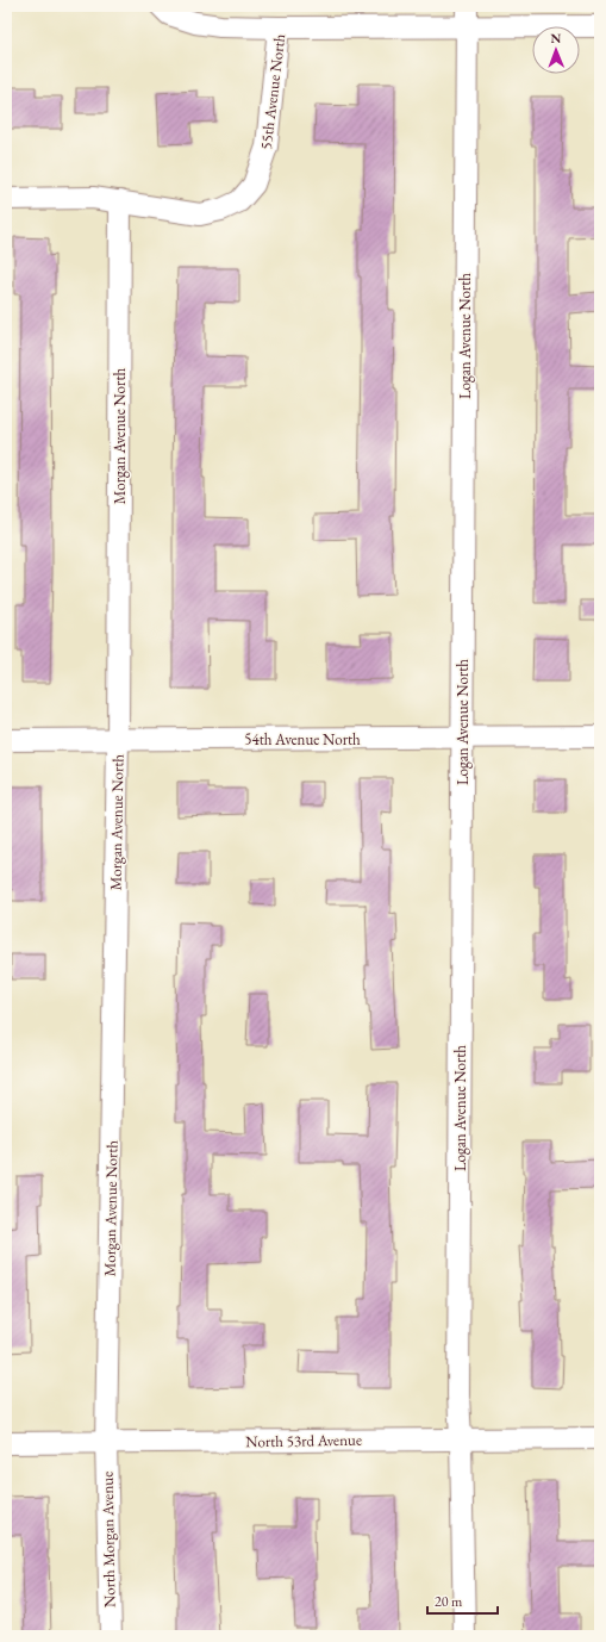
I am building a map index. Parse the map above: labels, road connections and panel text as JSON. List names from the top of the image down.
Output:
{
  "streets": {
    "street": [
      "55th Avenue North",
      "Logan Avenue North",
      "Morgan Avenue North",
      "54th Avenue North",
      "North 53rd Avenue",
      "North Morgan Avenue"
    ]
  },
  "crossings": [
    ["55th Avenue North", "Logan Avenue North"],
    ["55th Avenue North", "Morgan Avenue North"],
    ["Logan Avenue North", "54th Avenue North"],
    ["Logan Avenue North", "North 53rd Avenue"],
    ["Morgan Avenue North", "54th Avenue North"],
    ["Morgan Avenue North", "North 53rd Avenue"],
    ["Morgan Avenue North", "North Morgan Avenue"],
    ["North 53rd Avenue", "North Morgan Avenue"]
  ],
  "scale_bar": "20 m",
  "north": "top"
}
